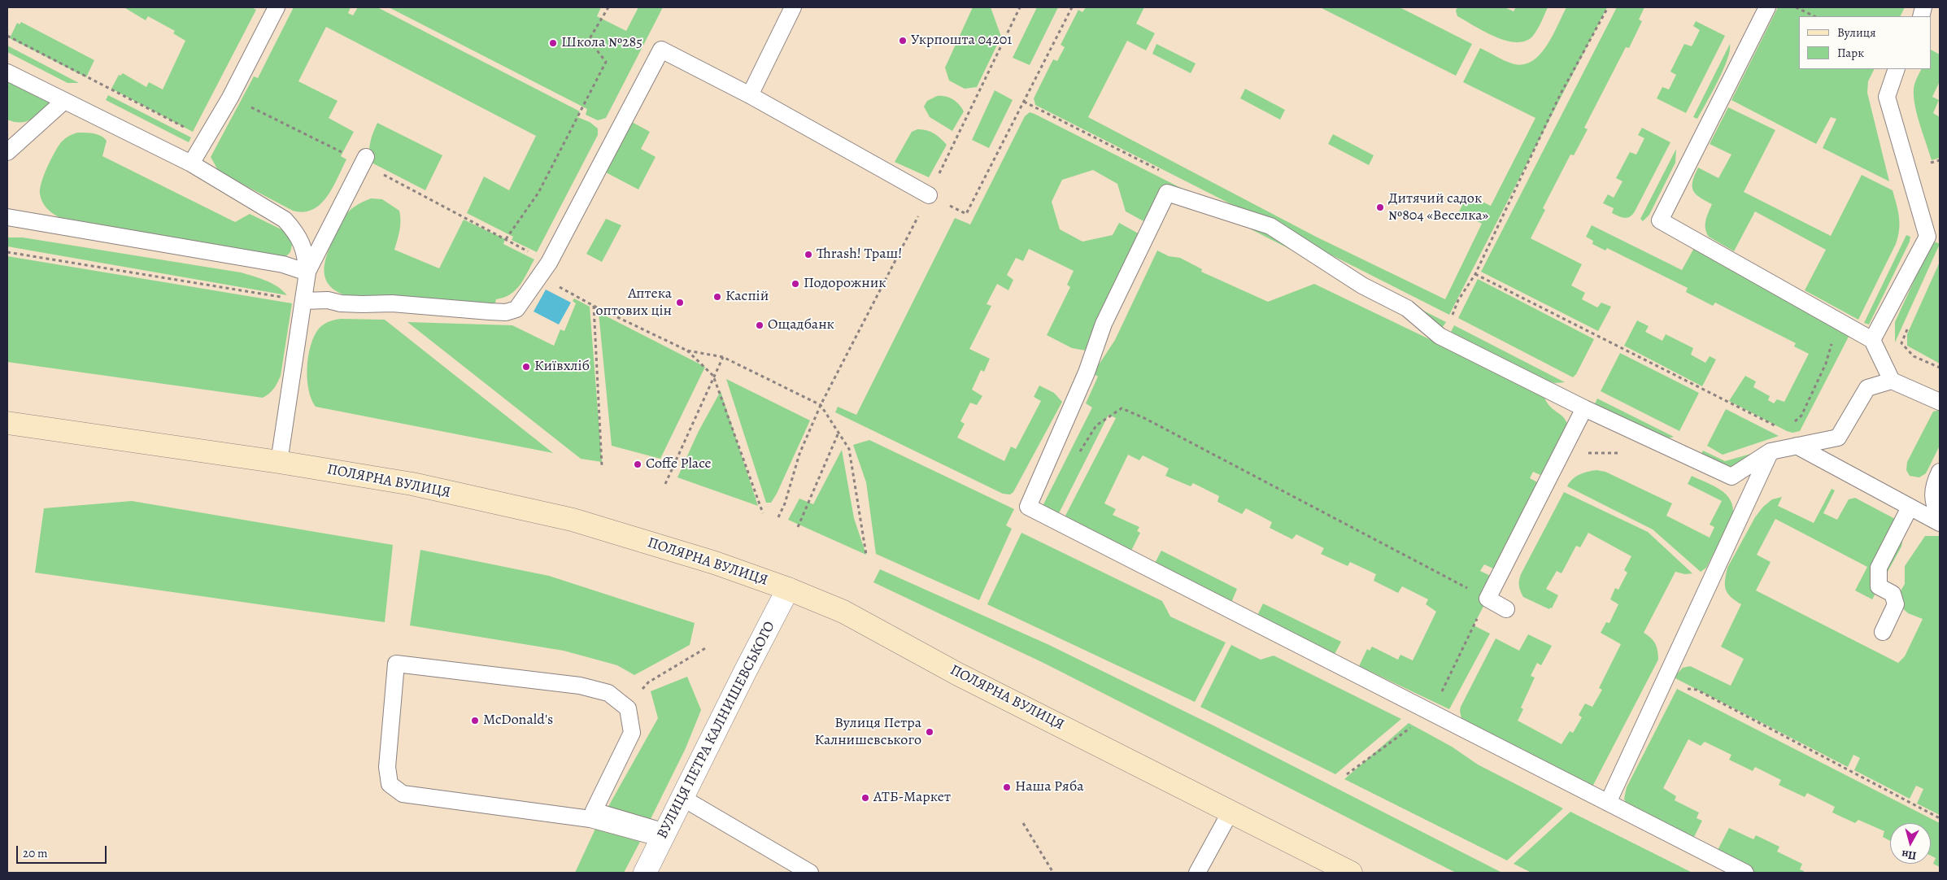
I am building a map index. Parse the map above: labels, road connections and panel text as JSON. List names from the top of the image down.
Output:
{
  "streets": {
    "main road": ["ПОЛЯРНА ВУЛИЦЯ"],
    "street": ["ВУЛИЦЯ ПЕТРА КАЛНИШЕВСЬКОГО"]
  },
  "crossings": [
    ["ПОЛЯРНА ВУЛИЦЯ", "ВУЛИЦЯ ПЕТРА КАЛНИШЕВСЬКОГО"]
  ],
  "places": [
    "Укрпошта 04201",
    "Школа №285",
    "Дитячий садок №804 «Веселка»",
    "Thrash! Траш!",
    "Подорожник",
    "Каспій",
    "Аптека оптових цін",
    "Ощадбанк",
    "Київхліб",
    "Coffe Place",
    "McDonald's",
    "Вулиця Петра Калнишевського",
    "Наша Ряба",
    "АТБ-Маркет"
  ],
  "legend": ["Вулиця", "Парк"],
  "scale_bar": "20 m",
  "north": "bottom"
}
